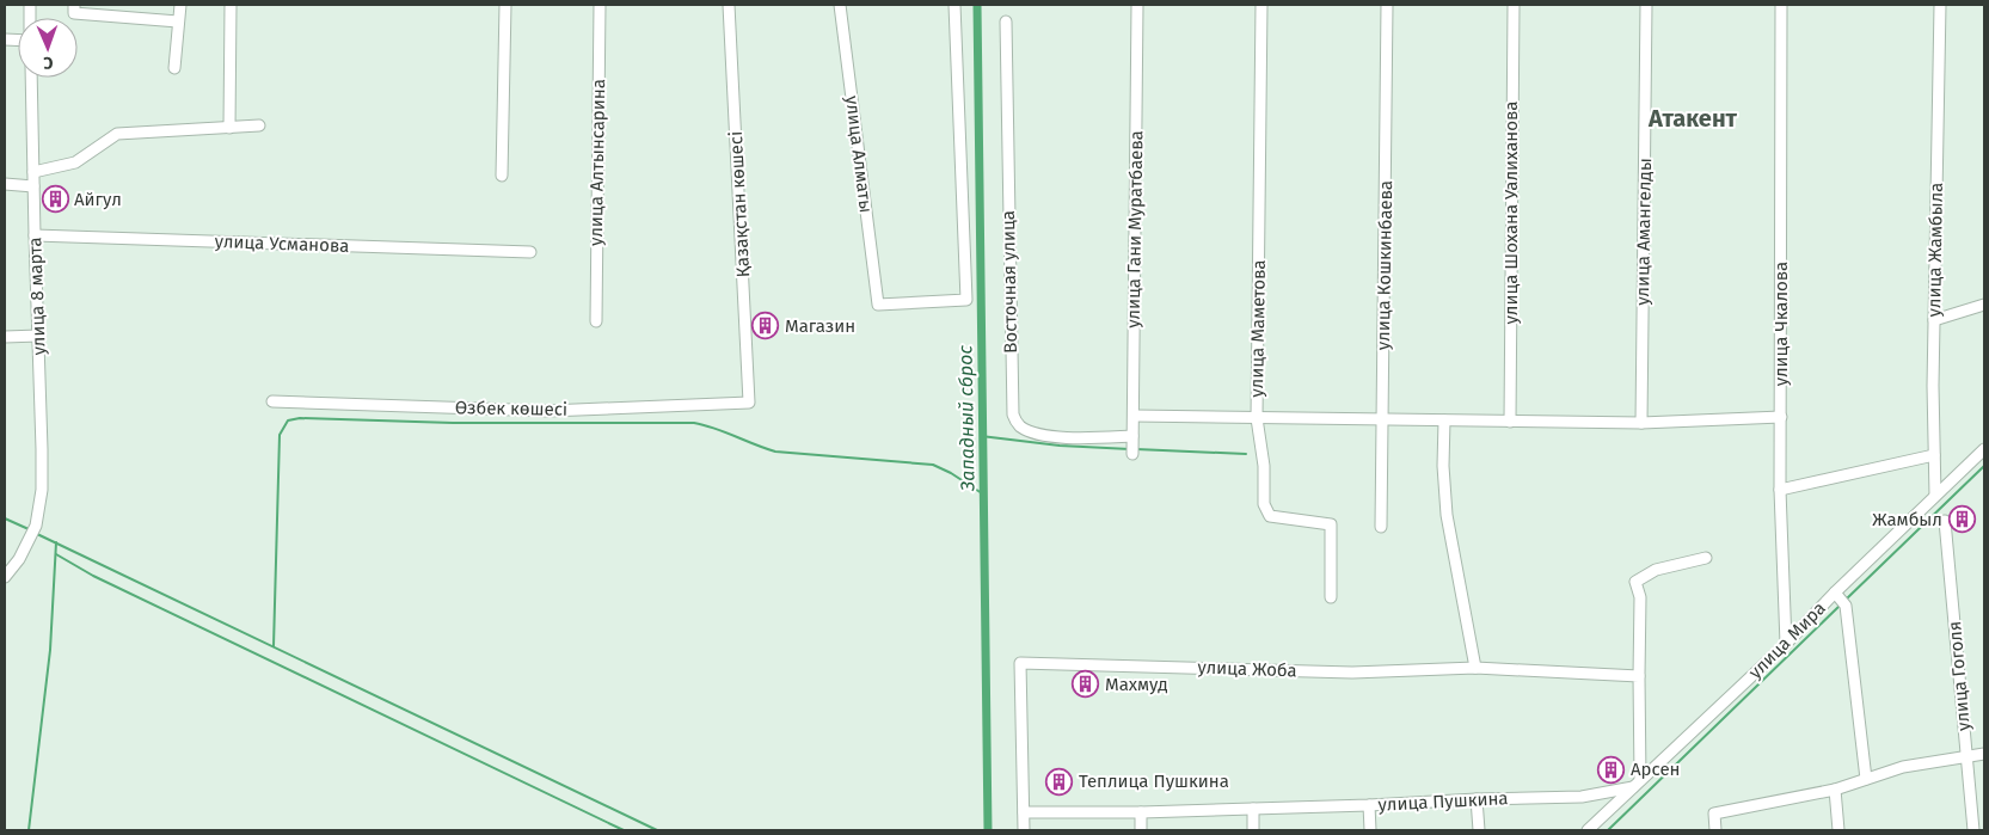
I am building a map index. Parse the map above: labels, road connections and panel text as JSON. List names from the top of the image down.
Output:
{
  "streets": {
    "street": [
      "улица Алматы",
      "улица Алтынсарина",
      "Қазақстан көшесі",
      "улица Шохана Уалиханова",
      "улица Гани Муратбаева",
      "улица Амангелды",
      "улица Усманова",
      "улица Жамбыла",
      "улица Кошкинбаева",
      "Восточная улица",
      "улица 8 марта",
      "улица Чкалова",
      "улица Маметова",
      "Өзбек көшесі",
      "улица Мира",
      "улица Жоба",
      "улица Гоголя",
      "улица Пушкина"
    ]
  },
  "crossings": [
    ["Қазақстан көшесі", "Өзбек көшесі"],
    ["улица Гани Муратбаева", "Восточная улица"],
    ["улица Усманова", "улица 8 марта"],
    ["улица Жамбыла", "улица Мира"],
    ["улица Чкалова", "улица Мира"],
    ["улица Мира", "улица Пушкина"],
    ["улица Жоба", "улица Пушкина"]
  ],
  "districts": ["Атакент"],
  "water": ["Западный сброс"],
  "places": {
    "building": [
      "Айгул",
      "Магазин",
      "Жамбыл",
      "Махмуд",
      "Арсен",
      "Теплица Пушкина"
    ]
  },
  "north": "bottom"
}
